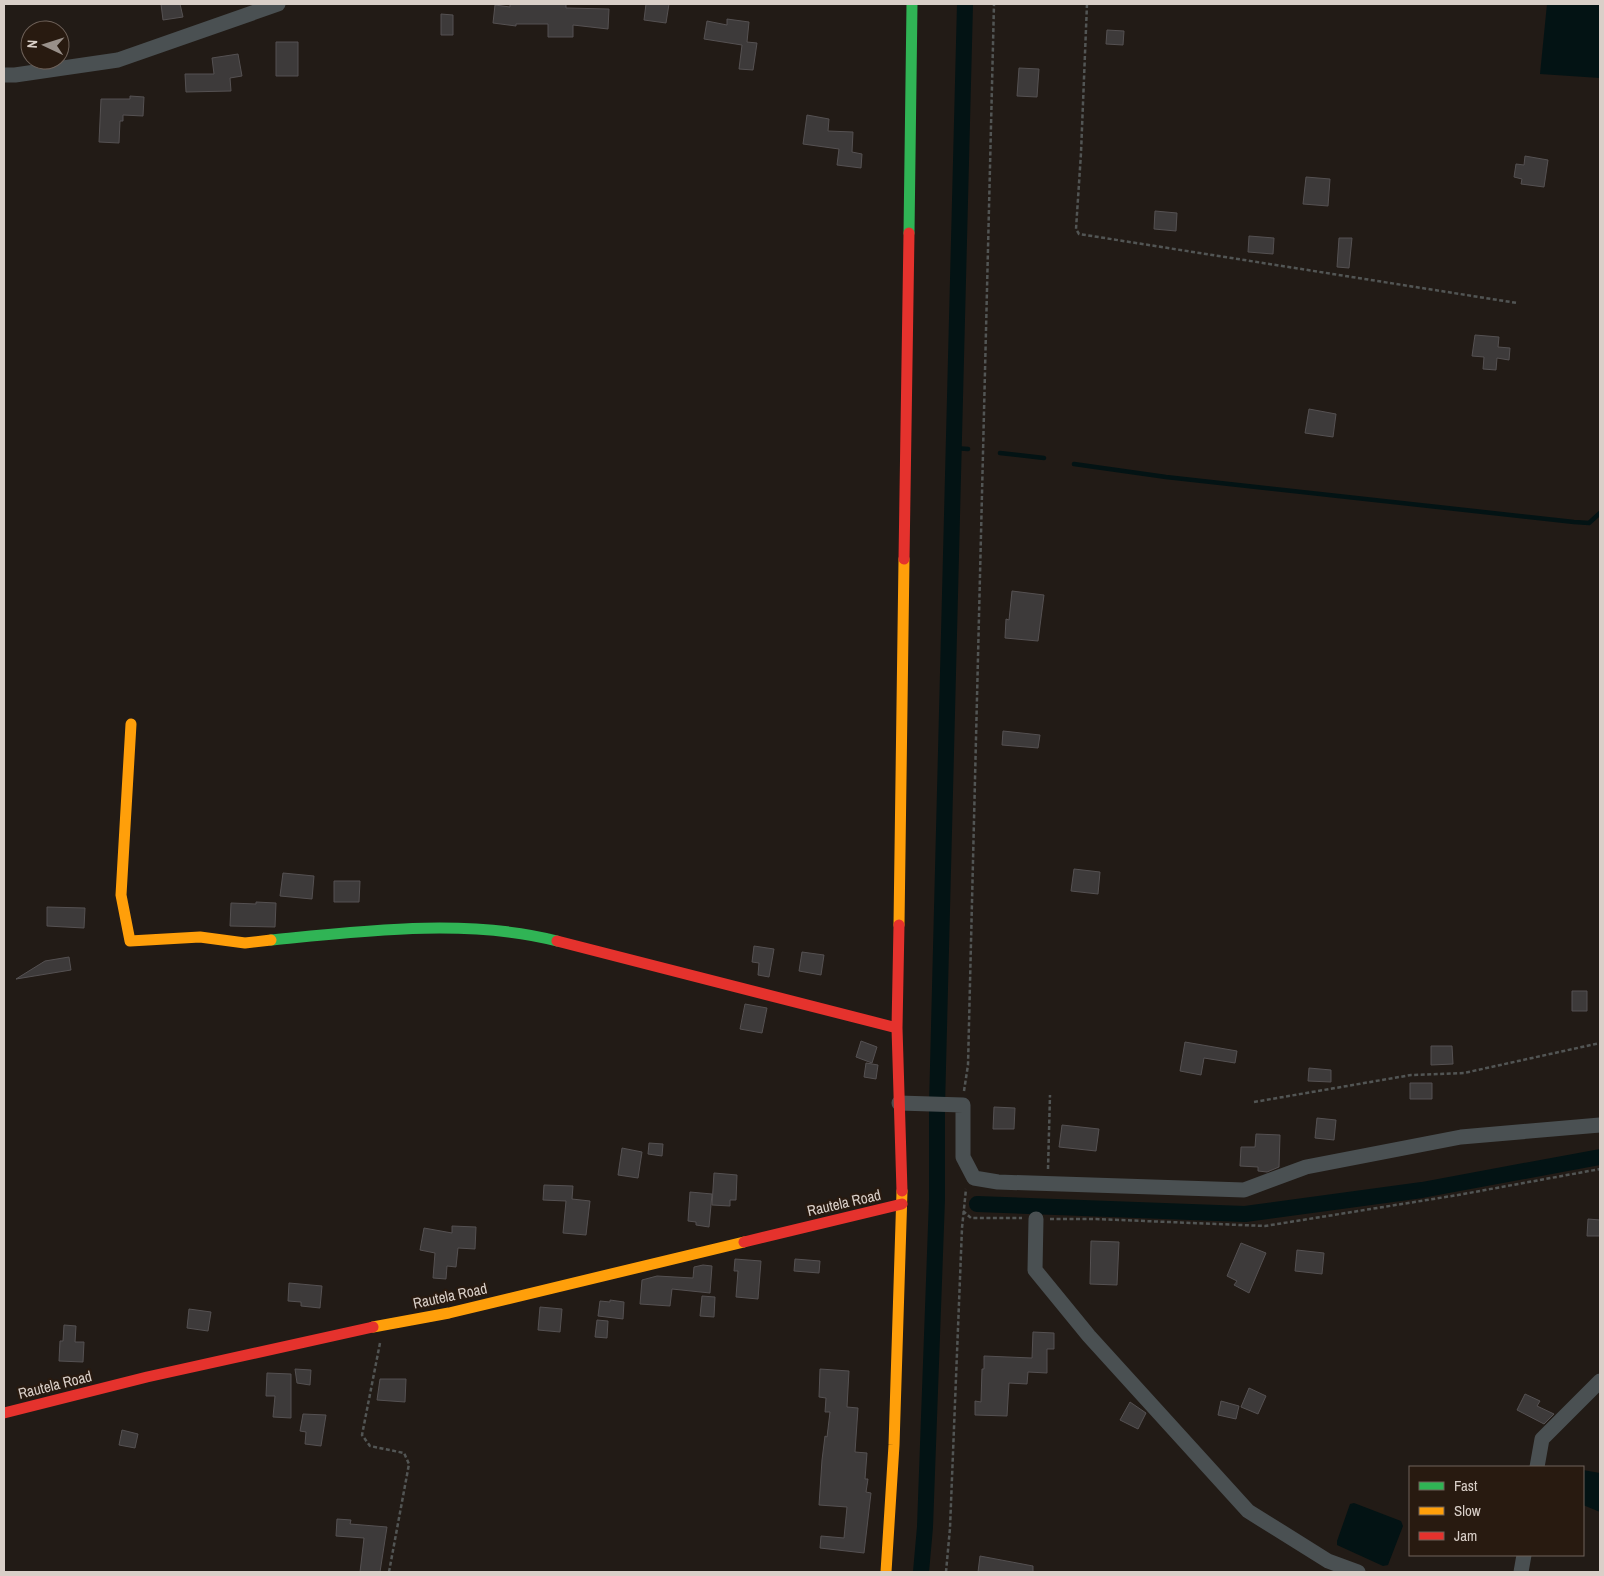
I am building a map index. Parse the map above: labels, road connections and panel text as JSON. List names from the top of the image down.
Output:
{
  "streets": {
    "street": ["Rautela Road"]
  },
  "legend": ["Fast", "Slow", "Jam"],
  "north": "left"
}
